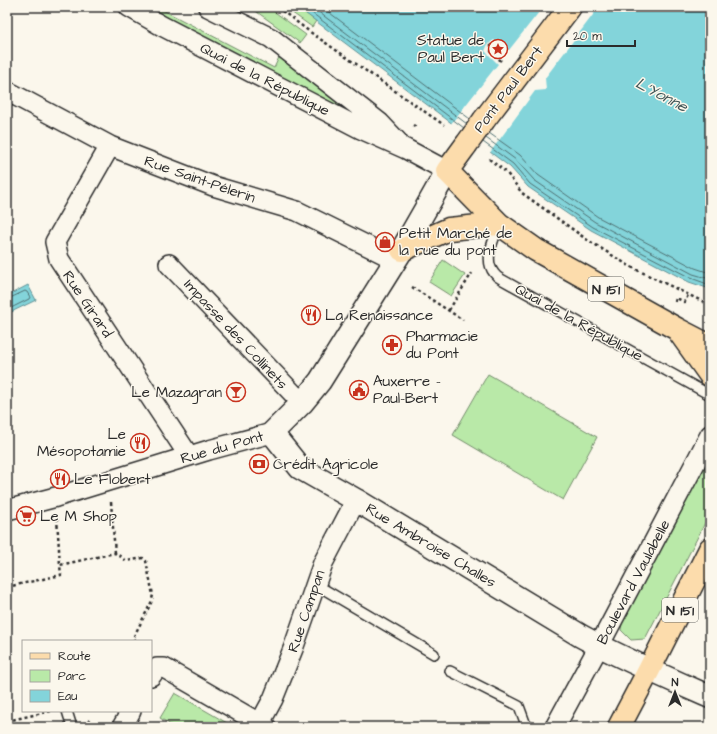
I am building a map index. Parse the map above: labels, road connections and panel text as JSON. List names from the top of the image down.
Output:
{
  "streets": {
    "main road": ["Pont Paul Bert", "N 151"],
    "street": [
      "Quai de la République",
      "Rue Saint-Pélerin",
      "Rue Girard",
      "Impasse des Collinets",
      "Rue du Pont",
      "Rue Ambroise Challes",
      "Boulevard Vaulabelle",
      "Rue Campan"
    ]
  },
  "crossings": [
    ["Quai de la République", "Pont Paul Bert"],
    ["Quai de la République", "N 151"],
    ["Quai de la République", "Rue du Pont"],
    ["Pont Paul Bert", "N 151"],
    ["Pont Paul Bert", "Rue du Pont"],
    ["Rue Saint-Pélerin", "Rue Girard"],
    ["Rue Saint-Pélerin", "Rue du Pont"],
    ["N 151", "Rue du Pont"],
    ["N 151", "Rue Ambroise Challes"],
    ["Rue Girard", "Rue du Pont"],
    ["Impasse des Collinets", "Rue du Pont"],
    ["Rue du Pont", "Rue Ambroise Challes"],
    ["Rue Ambroise Challes", "Boulevard Vaulabelle"],
    ["Rue Ambroise Challes", "Rue Campan"]
  ],
  "water": ["L'Yonne"],
  "places": {
    "place": ["Statue de Paul Bert"],
    "shop": ["Petit Marché de la rue du pont"],
    "restaurant": ["La Renaissance", "Le Mésopotamie", "Le Flobert"],
    "pharmacy": ["Pharmacie du Pont"],
    "public building": ["Auxerre - Paul-Bert"],
    "bar": ["Le Mazagran"],
    "bank": ["Crédit Agricole"],
    "supermarket": ["Le M Shop"]
  },
  "legend": ["Route", "Parc", "Eau"],
  "scale_bar": "20 m",
  "north": "top"
}
